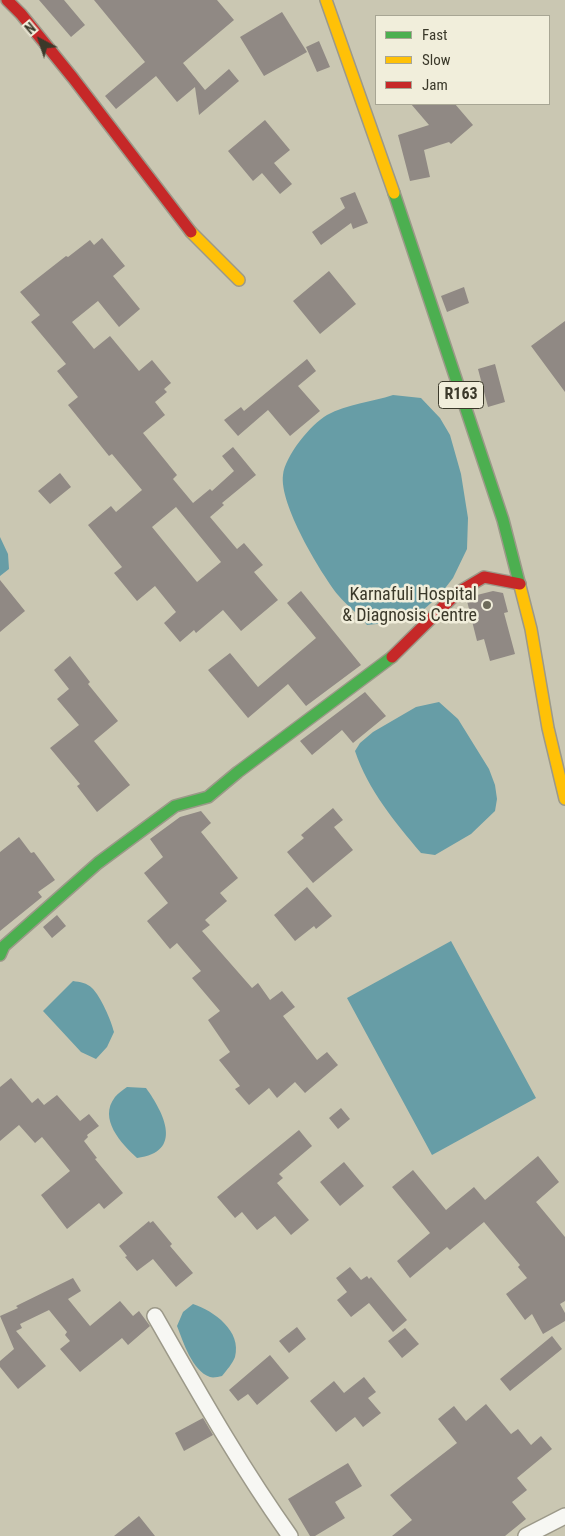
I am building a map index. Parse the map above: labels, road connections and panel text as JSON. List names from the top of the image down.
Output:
{
  "streets": {
    "street": ["R163"]
  },
  "places": ["Karnafuli Hospital & Diagnosis Centre"],
  "legend": ["Fast", "Slow", "Jam"],
  "north": "top left"
}
